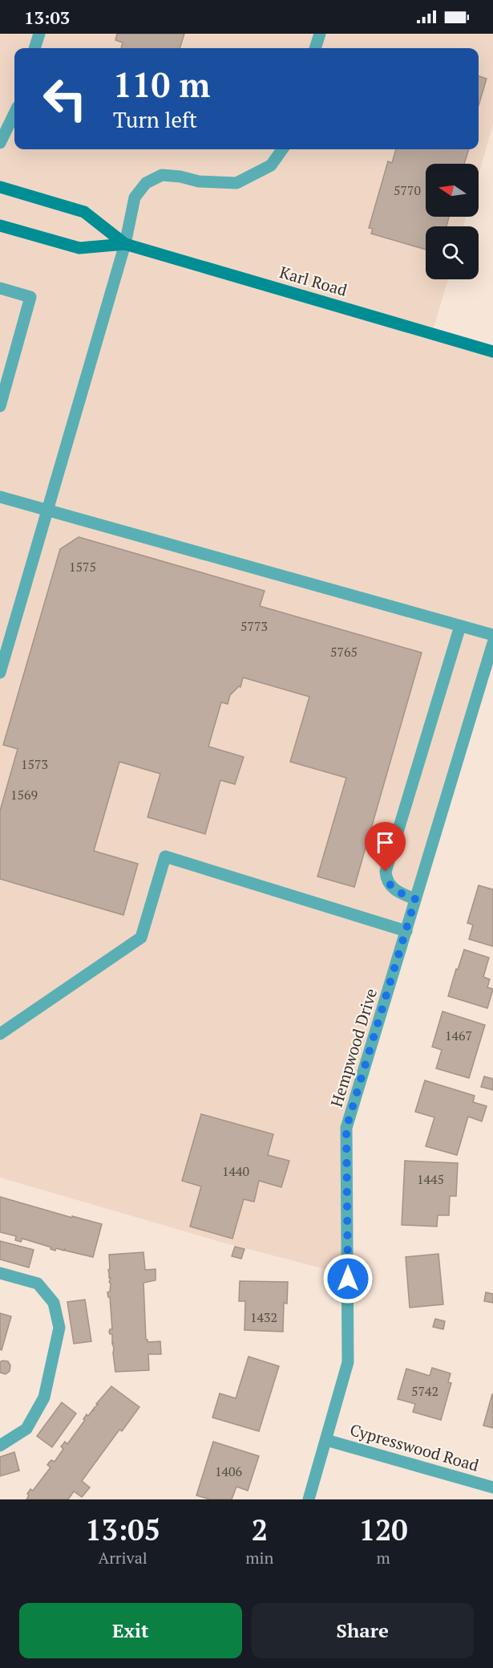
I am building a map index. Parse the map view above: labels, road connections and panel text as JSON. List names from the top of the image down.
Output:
{
  "streets": {
    "main road": ["Karl Road"],
    "street": ["Hempwood Drive", "Cypresswood Road"]
  },
  "crossings": [
    ["Hempwood Drive", "Cypresswood Road"]
  ],
  "house_numbers": [
    "5770",
    "1575",
    "5773",
    "5765",
    "1573",
    "1569",
    "1467",
    "1440",
    "1445",
    "1432",
    "5742",
    "1406"
  ],
  "north": "left",
  "page": {
    "status": "13:03",
    "turn": ["110 m", "Turn left"],
    "eta": [
      "13:05",
      "Arrival",
      "2",
      "min",
      "120",
      "m"
    ],
    "buttons": ["Exit", "Share"]
  }
}
